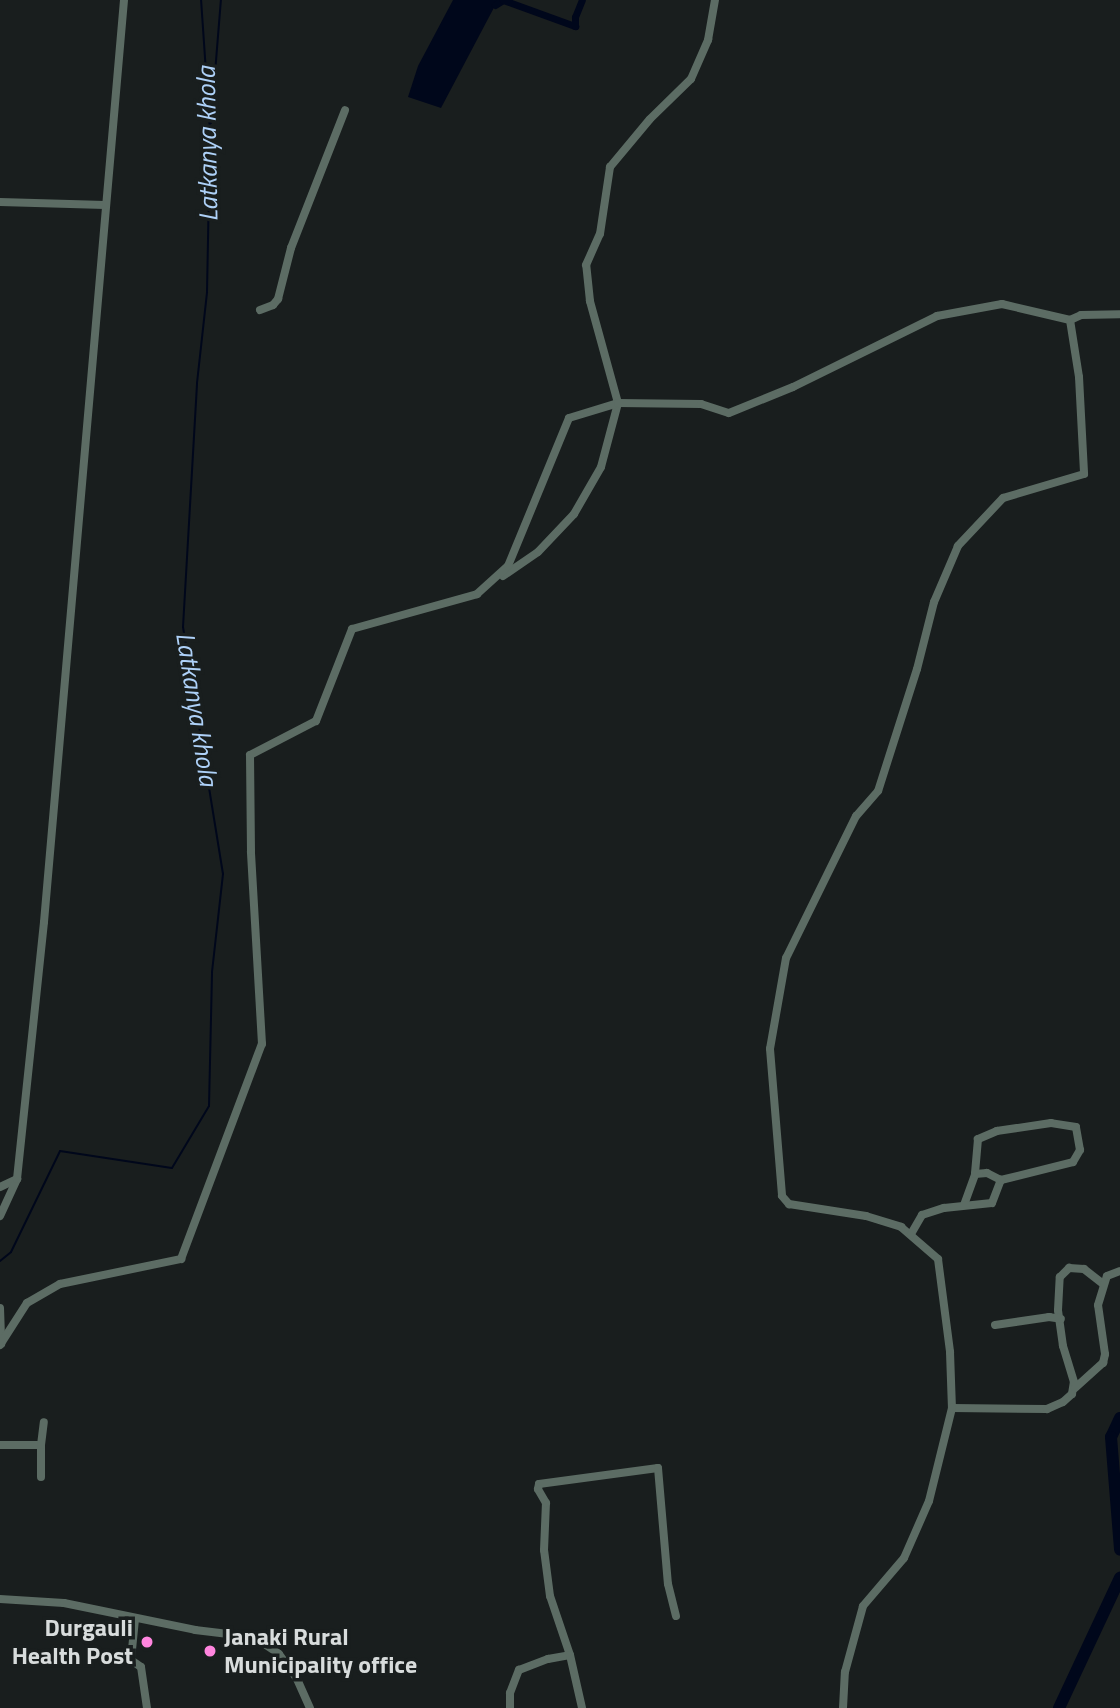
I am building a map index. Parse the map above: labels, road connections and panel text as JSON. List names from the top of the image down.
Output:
{
  "water": ["Latkanya khola"],
  "places": ["Durgauli Health Post", "Janaki Rural Municipality office"]
}
